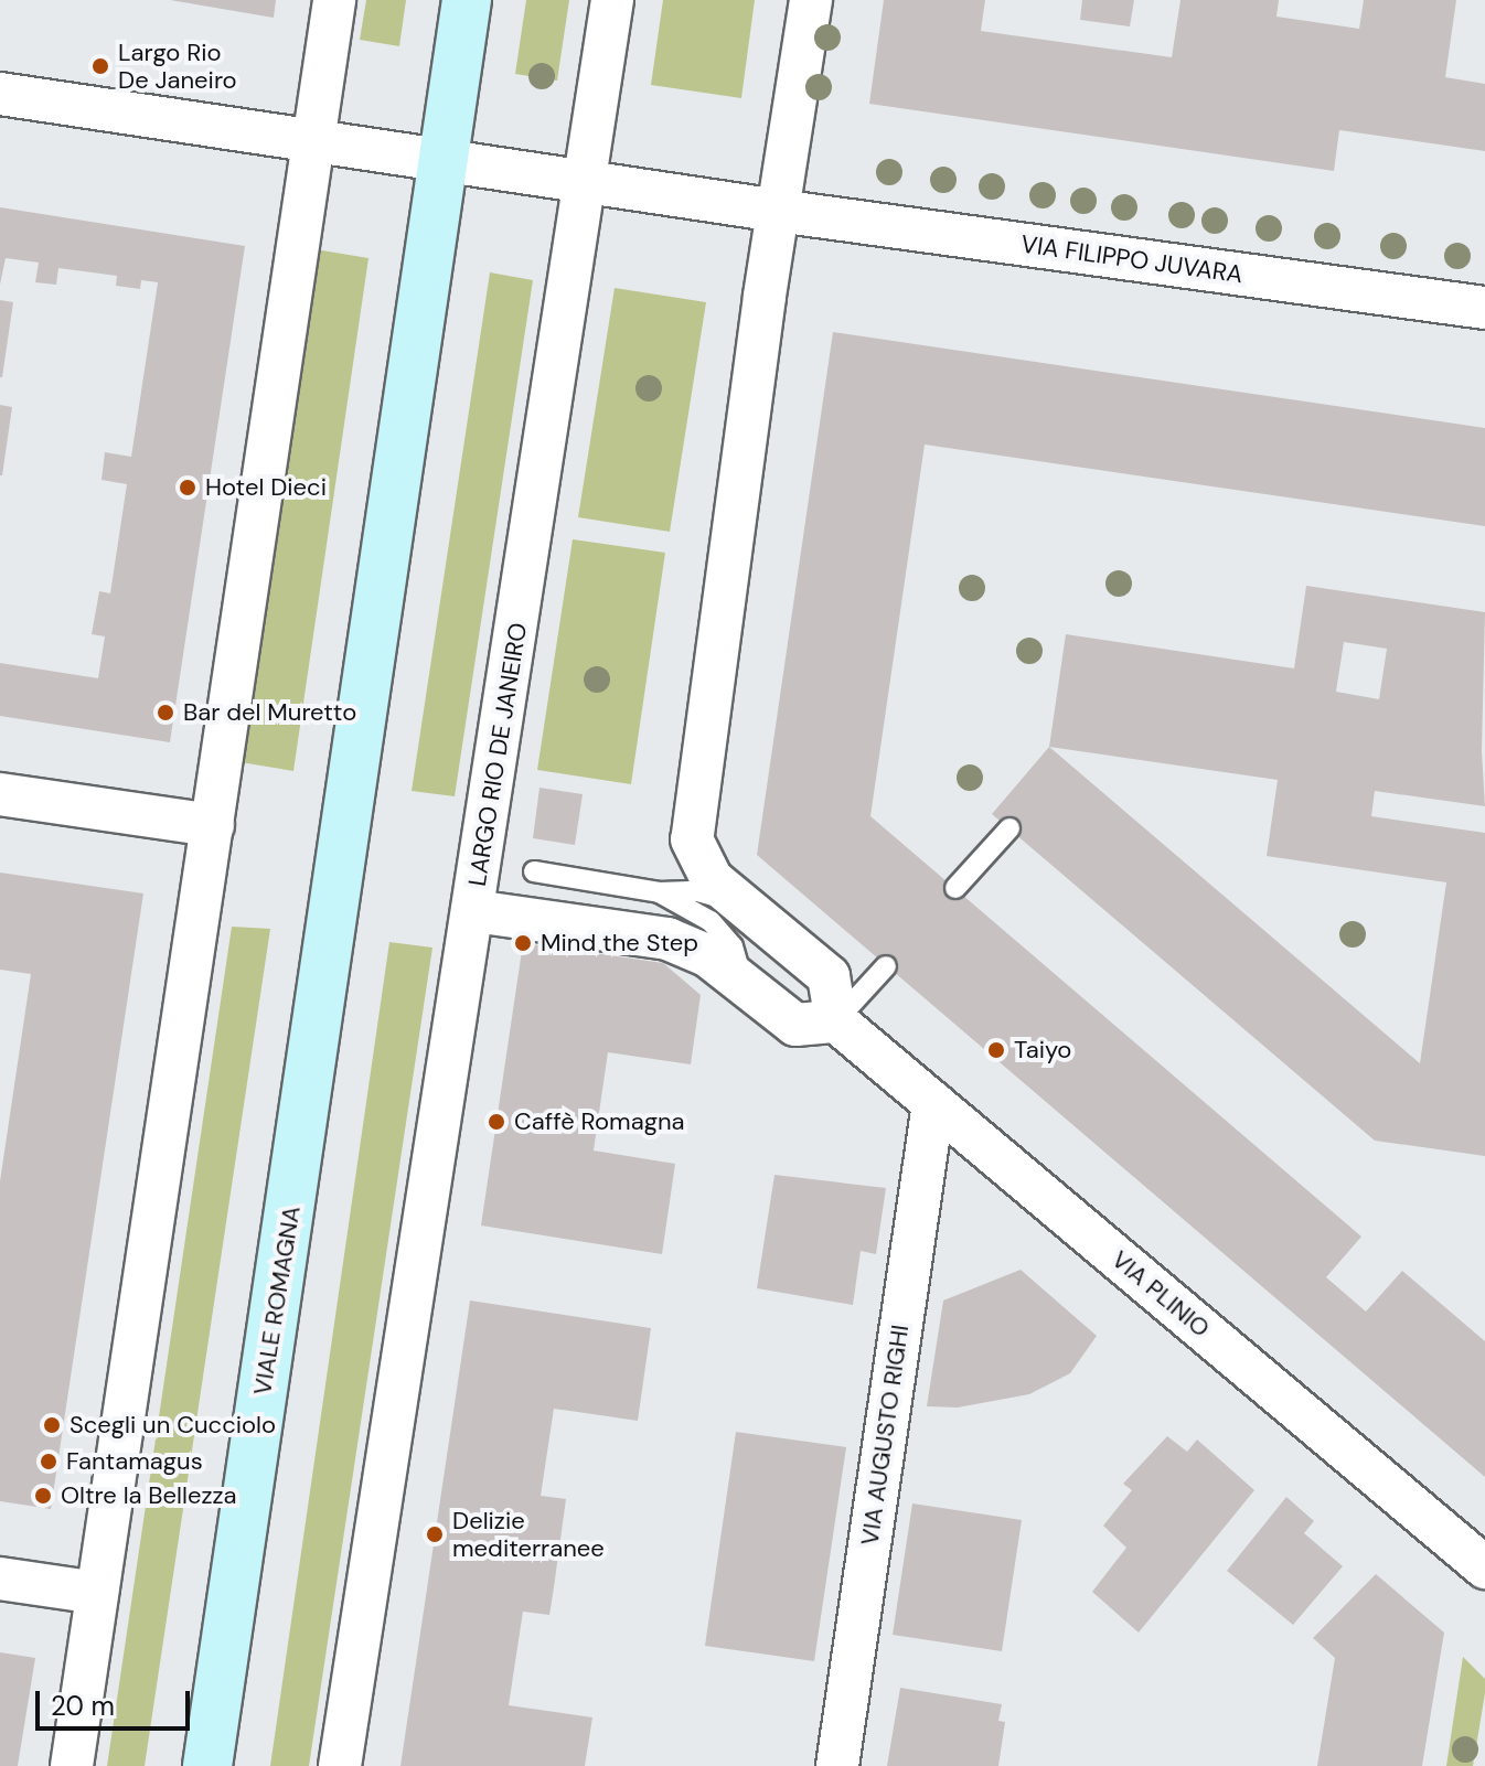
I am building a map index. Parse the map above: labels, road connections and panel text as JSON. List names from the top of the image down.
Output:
{
  "streets": {
    "main road": ["VIALE ROMAGNA"],
    "street": [
      "VIA FILIPPO JUVARA",
      "LARGO RIO DE JANEIRO",
      "VIA PLINIO",
      "VIA AUGUSTO RIGHI"
    ]
  },
  "crossings": [
    ["LARGO RIO DE JANEIRO", "VIA PLINIO"],
    ["VIA PLINIO", "VIA AUGUSTO RIGHI"]
  ],
  "places": [
    "Largo Rio De Janeiro",
    "Hotel Dieci",
    "Bar del Muretto",
    "Mind the Step",
    "Taiyo",
    "Caffè Romagna",
    "Scegli un Cucciolo",
    "Fantamagus",
    "Oltre la Bellezza",
    "Delizie mediterranee"
  ],
  "scale_bar": "20 m"
}
